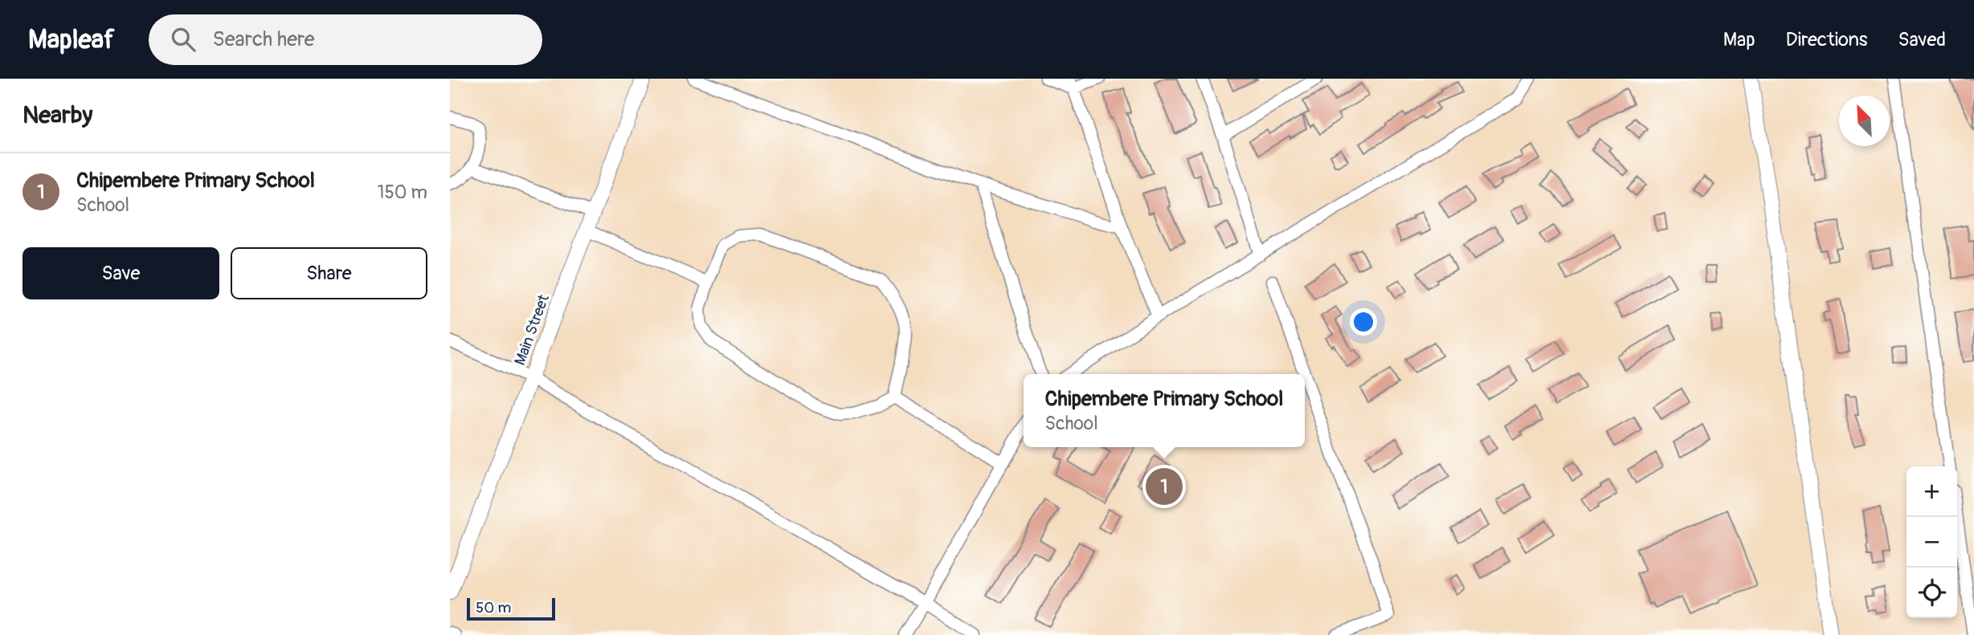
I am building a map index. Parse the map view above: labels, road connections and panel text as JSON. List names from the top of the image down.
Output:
{
  "streets": {
    "street": ["Main Street"]
  },
  "scale_bar": "50 m",
  "north": "top left",
  "page": {
    "header": "Mapleaf",
    "search": "Search here",
    "nav": ["Map", "Directions", "Saved"],
    "heading": "Nearby",
    "list": [
      {
        "mark": "1",
        "name": "Chipembere Primary School",
        "note": "School",
        "value": "150 m"
      }
    ],
    "buttons": ["Save", "Share"],
    "popup": ["Chipembere Primary School", "School"],
    "pins": "1",
    "map_buttons": ["+", "−"],
    "scale": "50 m"
  }
}
